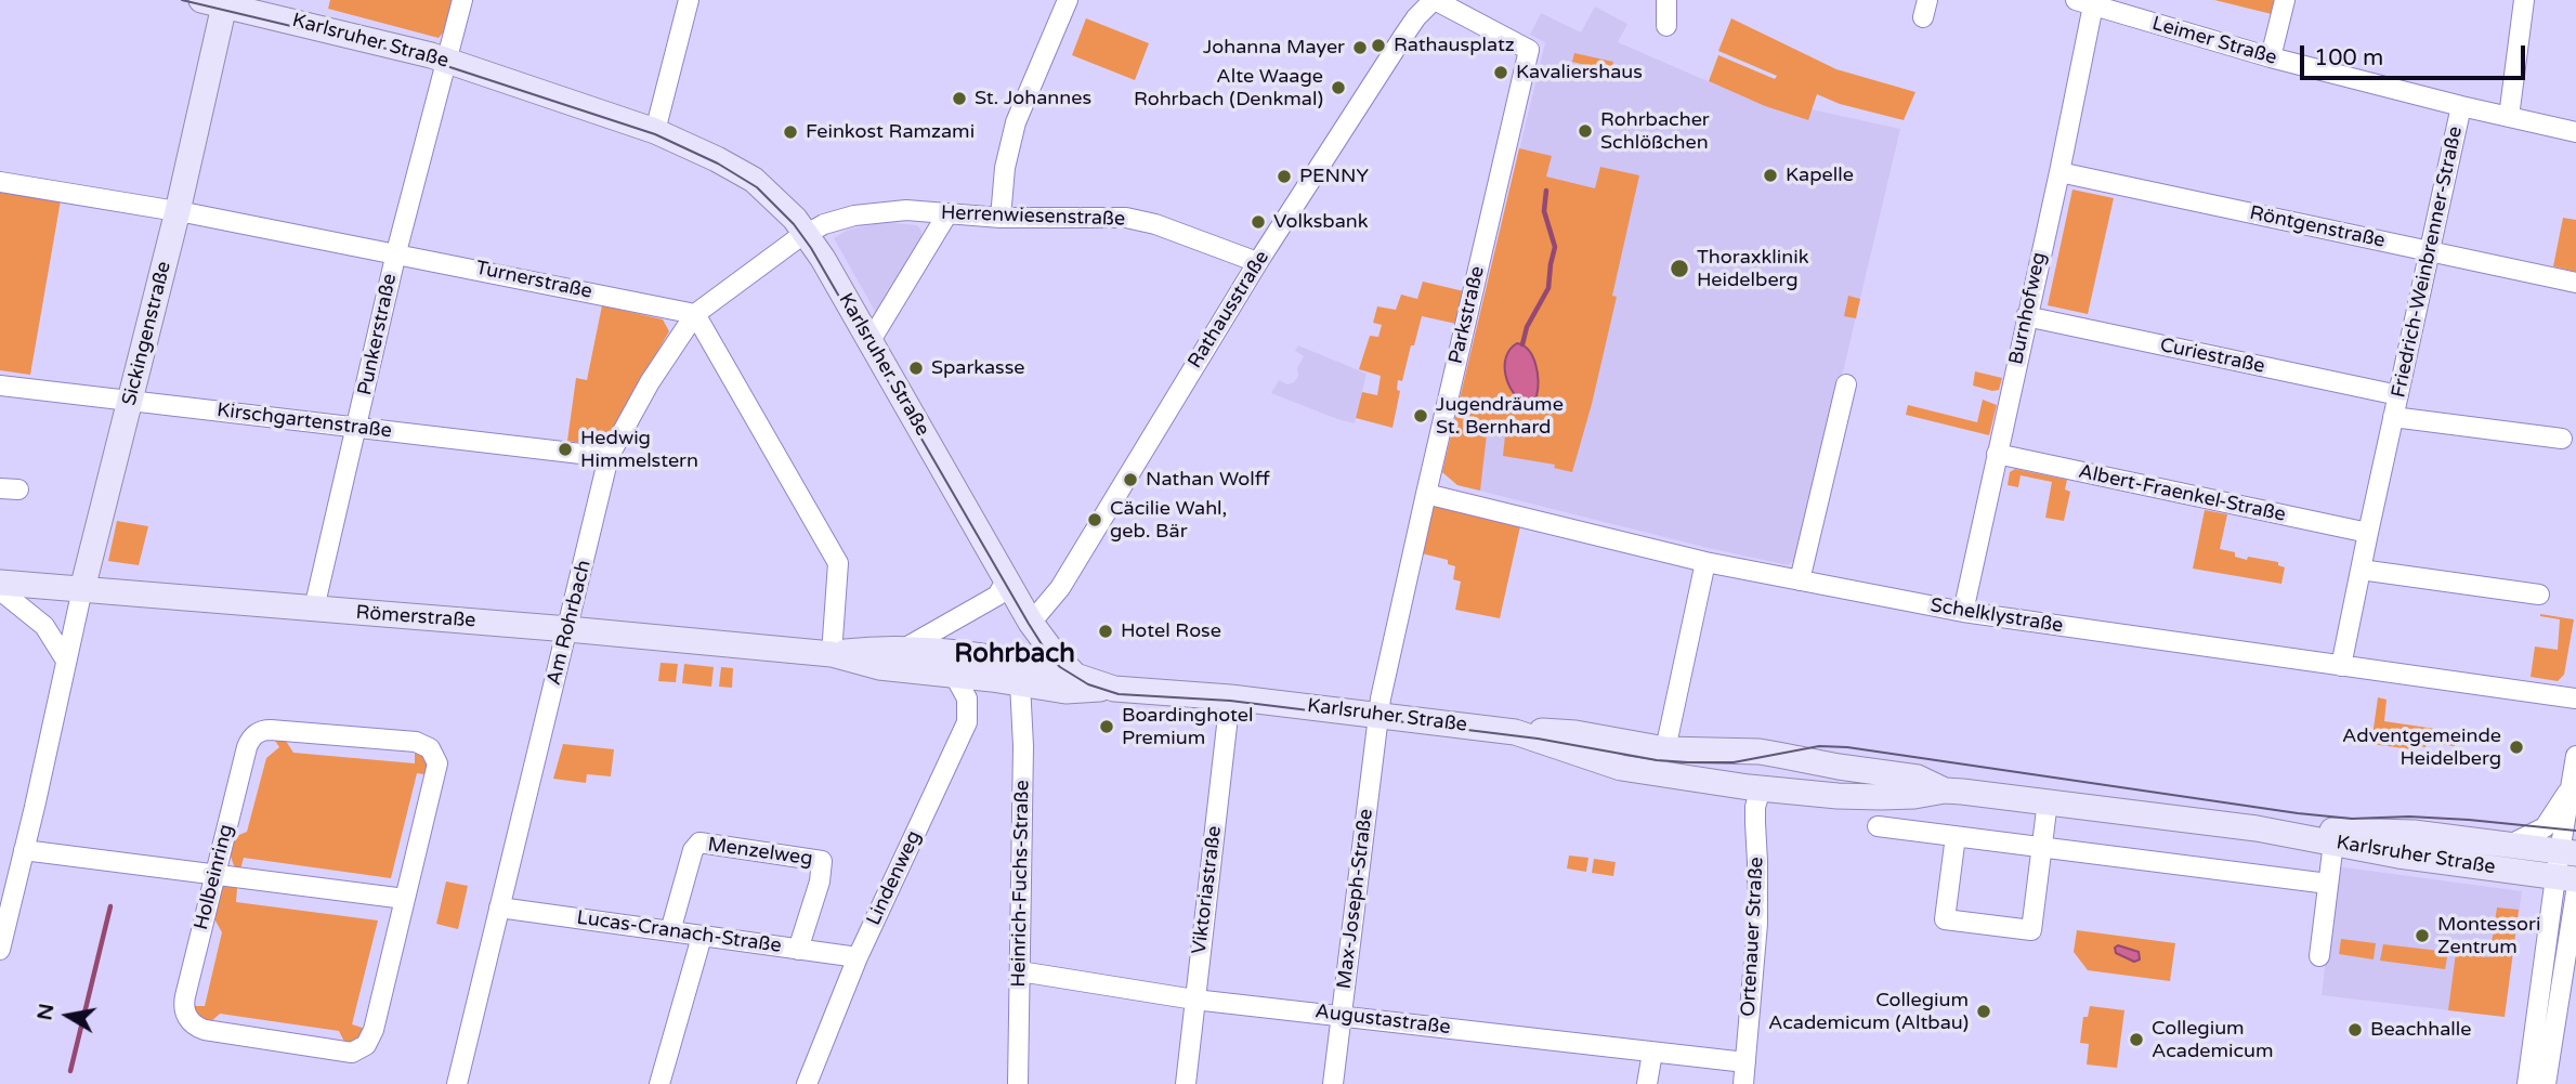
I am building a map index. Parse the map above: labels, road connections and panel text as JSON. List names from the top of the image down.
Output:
{
  "streets": {
    "main road": ["Karlsruher Straße", "Sickingenstraße", "Römerstraße"],
    "street": [
      "Leimer Straße",
      "Herrenwiesenstraße",
      "Röntgenstraße",
      "Friedrich-Weinbrenner-Straße",
      "Turnerstraße",
      "Burnhofweg",
      "Rathausstraße",
      "Parkstraße",
      "Punkerstraße",
      "Curiestraße",
      "Kirschgartenstraße",
      "Albert-Fraenkel-Straße",
      "Schelklystraße",
      "Am Rohrbach",
      "Menzelweg",
      "Holbeinring",
      "Lindenweg",
      "Heinrich-Fuchs-Straße",
      "Viktoriastraße",
      "Max-Joseph-Straße",
      "Lucas-Cranach-Straße",
      "Ortenauer Straße",
      "Augustastraße"
    ]
  },
  "crossings": [
    ["Karlsruher Straße", "Herrenwiesenstraße"],
    ["Karlsruher Straße", "Rathausstraße"],
    ["Karlsruher Straße", "Parkstraße"],
    ["Karlsruher Straße", "Sickingenstraße"],
    ["Karlsruher Straße", "Punkerstraße"],
    ["Karlsruher Straße", "Römerstraße"],
    ["Karlsruher Straße", "Am Rohrbach"],
    ["Karlsruher Straße", "Viktoriastraße"],
    ["Karlsruher Straße", "Max-Joseph-Straße"],
    ["Karlsruher Straße", "Ortenauer Straße"],
    ["Leimer Straße", "Friedrich-Weinbrenner-Straße"],
    ["Leimer Straße", "Burnhofweg"],
    ["Herrenwiesenstraße", "Rathausstraße"],
    ["Herrenwiesenstraße", "Am Rohrbach"],
    ["Röntgenstraße", "Friedrich-Weinbrenner-Straße"],
    ["Röntgenstraße", "Burnhofweg"],
    ["Friedrich-Weinbrenner-Straße", "Curiestraße"],
    ["Friedrich-Weinbrenner-Straße", "Albert-Fraenkel-Straße"],
    ["Friedrich-Weinbrenner-Straße", "Schelklystraße"],
    ["Turnerstraße", "Sickingenstraße"],
    ["Turnerstraße", "Punkerstraße"],
    ["Turnerstraße", "Am Rohrbach"],
    ["Burnhofweg", "Curiestraße"],
    ["Burnhofweg", "Albert-Fraenkel-Straße"],
    ["Burnhofweg", "Schelklystraße"],
    ["Rathausstraße", "Parkstraße"],
    ["Parkstraße", "Schelklystraße"],
    ["Parkstraße", "Max-Joseph-Straße"],
    ["Sickingenstraße", "Kirschgartenstraße"],
    ["Sickingenstraße", "Römerstraße"],
    ["Punkerstraße", "Kirschgartenstraße"],
    ["Punkerstraße", "Römerstraße"],
    ["Kirschgartenstraße", "Am Rohrbach"],
    ["Römerstraße", "Am Rohrbach"],
    ["Römerstraße", "Lindenweg"],
    ["Römerstraße", "Heinrich-Fuchs-Straße"],
    ["Am Rohrbach", "Lucas-Cranach-Straße"],
    ["Menzelweg", "Lucas-Cranach-Straße"],
    ["Lindenweg", "Lucas-Cranach-Straße"],
    ["Heinrich-Fuchs-Straße", "Augustastraße"],
    ["Viktoriastraße", "Augustastraße"],
    ["Max-Joseph-Straße", "Augustastraße"],
    ["Ortenauer Straße", "Augustastraße"]
  ],
  "districts": ["Rohrbach"],
  "places": [
    "Rathausplatz",
    "Johanna Mayer",
    "Kavaliershaus",
    "Alte Waage Rohrbach (Denkmal)",
    "St. Johannes",
    "Rohrbacher Schlößchen",
    "Feinkost Ramzami",
    "Kapelle",
    "PENNY",
    "Volksbank",
    "Thoraxklinik Heidelberg",
    "Sparkasse",
    "Jugendräume St. Bernhard",
    "Hedwig Himmelstern",
    "Nathan Wolff",
    "Cäcilie Wahl, geb. Bär",
    "Hotel Rose",
    "Boardinghotel Premium",
    "Adventgemeinde Heidelberg",
    "Montessori Zentrum",
    "Collegium Academicum (Altbau)",
    "Beachhalle",
    "Collegium Academicum"
  ],
  "scale_bar": "100 m",
  "north": "left"
}
